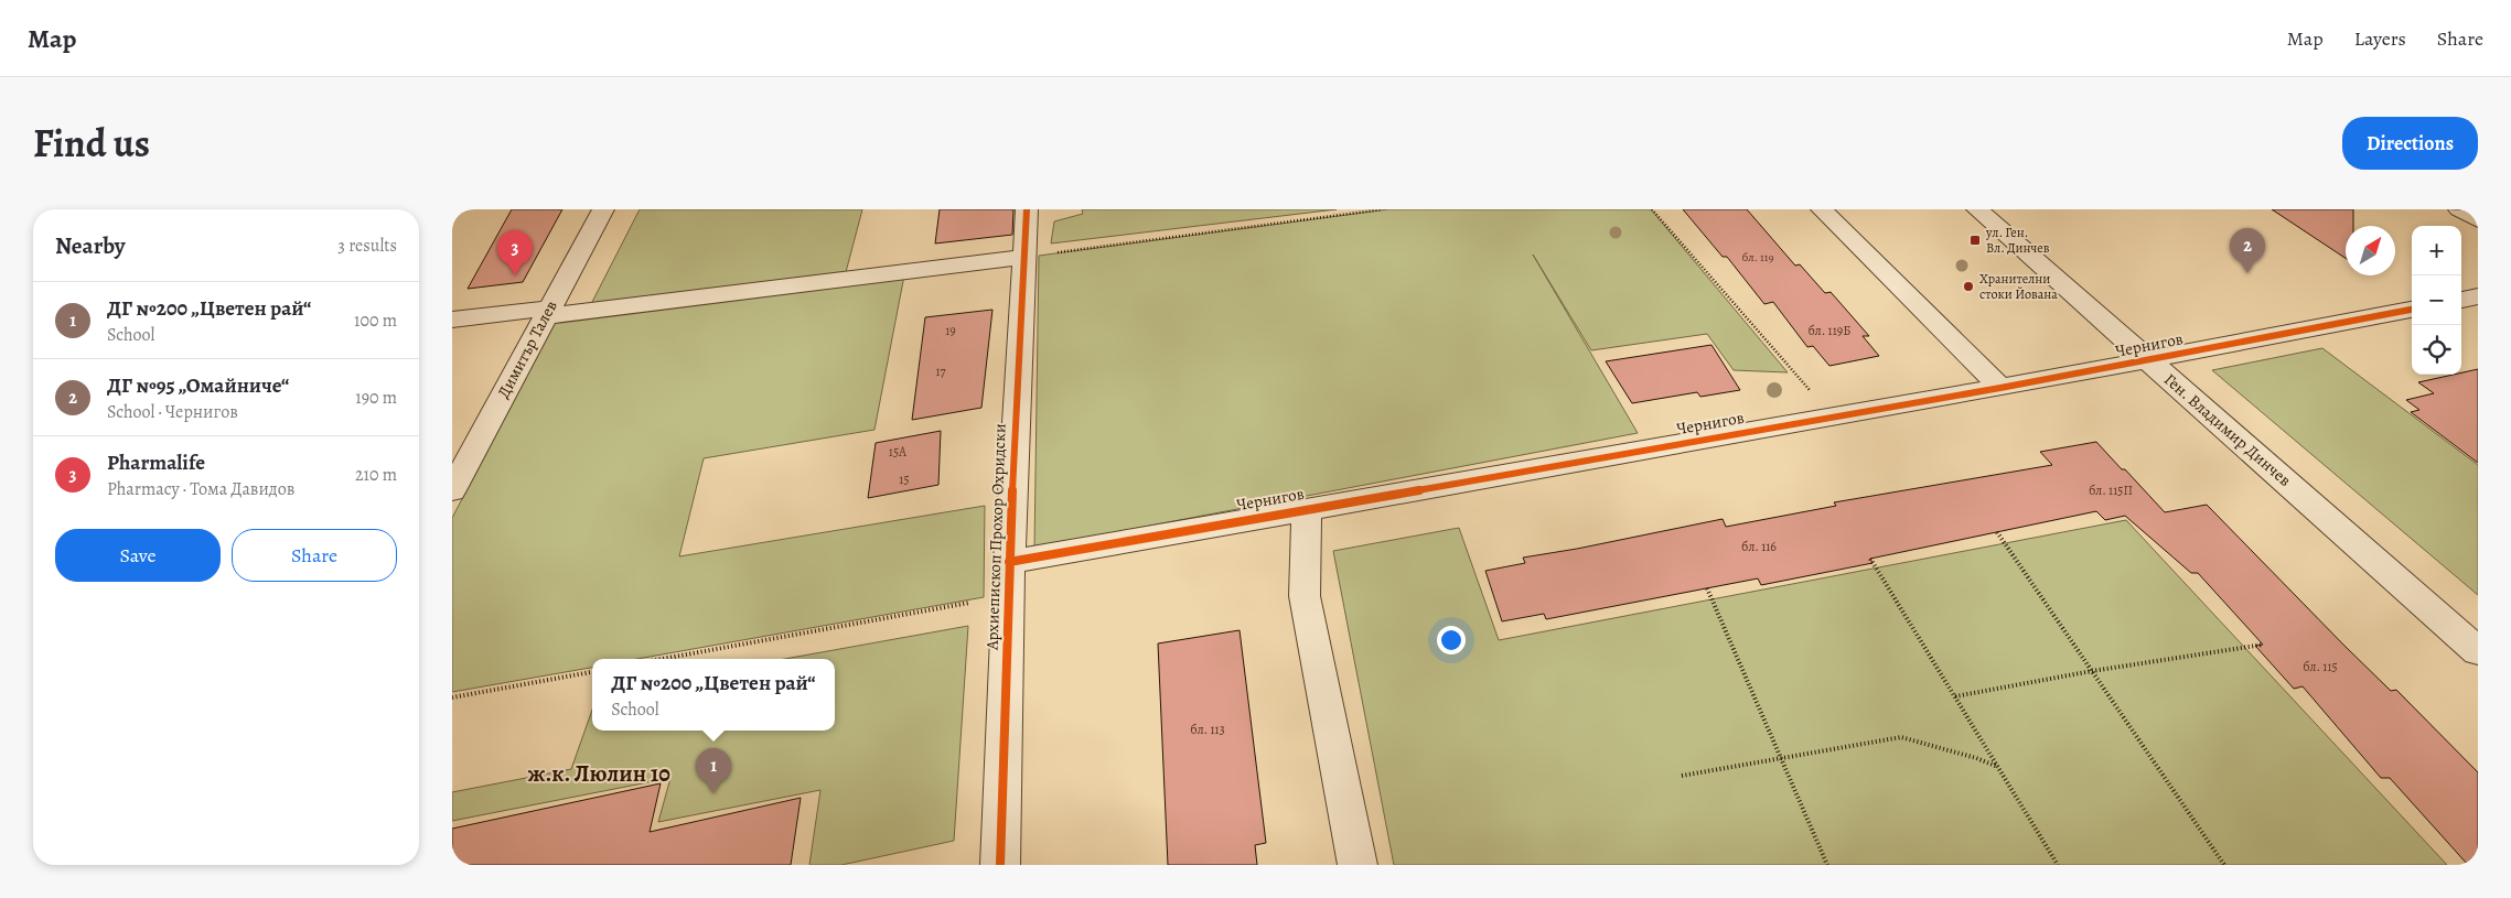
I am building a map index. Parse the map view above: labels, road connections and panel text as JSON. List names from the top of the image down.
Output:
{
  "streets": {
    "street": [
      "Чернигов",
      "Димитър Талев",
      "Ген. Владимир Динчев",
      "Архиепископ Прохор Охридски"
    ]
  },
  "crossings": [
    ["Чернигов", "Ген. Владимир Динчев"],
    ["Чернигов", "Архиепископ Прохор Охридски"]
  ],
  "districts": ["ж.к. Люлин 10"],
  "places": {
    "transit": ["ул. Ген. Вл. Динчев"],
    "other": ["Хранителни стоки Йована"]
  },
  "house_numbers": [
    "бл. 119",
    "19",
    "бл. 119Б",
    "17",
    "15A",
    "15",
    "бл. 115П",
    "бл. 116",
    "бл. 115",
    "бл. 113"
  ],
  "north": "top right",
  "page": {
    "header": "Map",
    "nav": ["Map", "Layers", "Share"],
    "title": "Find us",
    "buttons": [
      "Directions",
      ["Save", "Share"]
    ],
    "heading": ["Nearby", "3 results"],
    "map_buttons": ["+", "−"],
    "pins": ["2", "3", "1"],
    "list": [
      {
        "mark": "1",
        "name": "ДГ №200 „Цветен рай“",
        "note": "School",
        "value": "100 m"
      },
      {
        "mark": "2",
        "name": "ДГ №95 „Омайниче“",
        "note": "School · Чернигов",
        "value": "190 m"
      },
      {
        "mark": "3",
        "name": "Pharmalife",
        "note": "Pharmacy · Тома Давидов",
        "value": "210 m"
      }
    ],
    "popup": ["ДГ №200 „Цветен рай“", "School"]
  }
}
